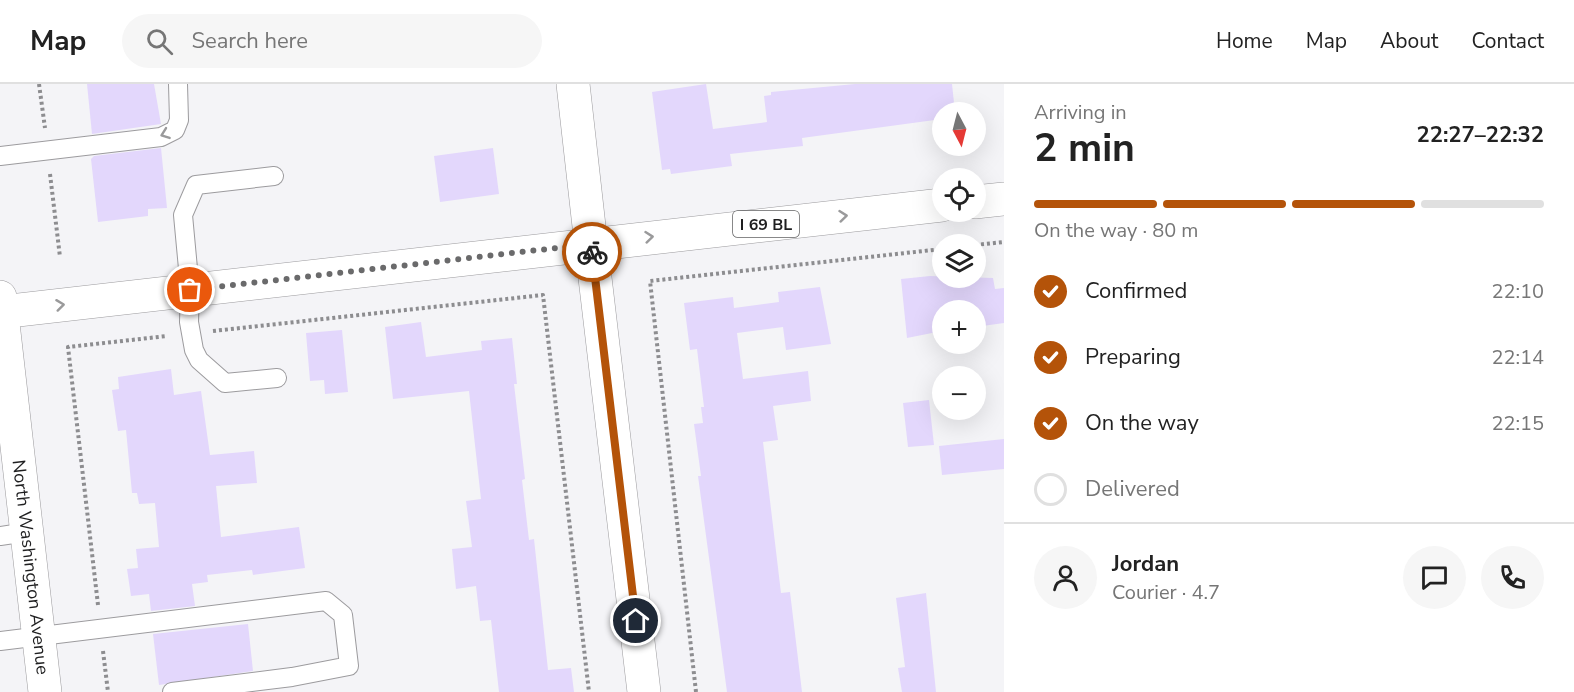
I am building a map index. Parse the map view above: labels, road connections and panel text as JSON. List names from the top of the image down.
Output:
{
  "streets": {
    "street": ["I 69 BL", "North Washington Avenue"]
  },
  "crossings": [
    ["I 69 BL", "North Washington Avenue"]
  ],
  "north": "bottom",
  "page": {
    "header": "Map",
    "search": "Search here",
    "nav": [
      "Home",
      "Map",
      "About",
      "Contact"
    ],
    "heading": ["2 min", "Arriving in", "22:27–22:32"],
    "panel": ["Jordan", "Courier · 4.7"],
    "map_buttons": ["+", "−"],
    "bar": "On the way · 80 m",
    "list": [
      ["Confirmed", "22:10"],
      ["Preparing", "22:14"],
      ["On the way", "22:15"],
      "Delivered"
    ]
  }
}
